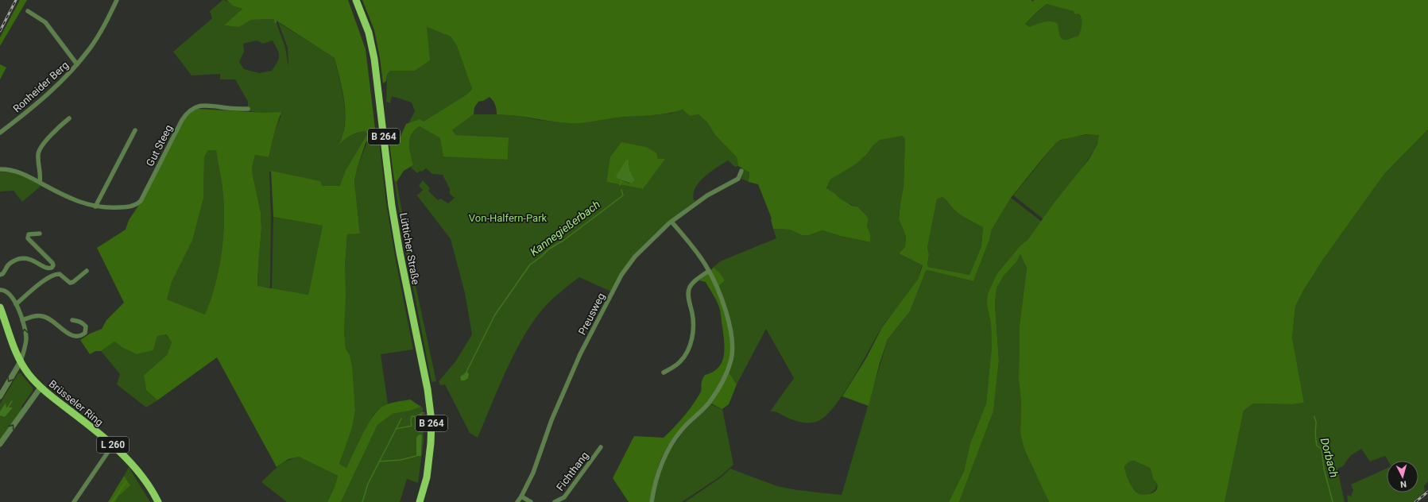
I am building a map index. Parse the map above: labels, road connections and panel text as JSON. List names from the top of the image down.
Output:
{
  "streets": {
    "main road": [
      "B 264",
      "Lütticher Straße",
      "Brüsseler Ring",
      "L 260"
    ],
    "street": [
      "Ronheider Berg",
      "Gut Steeg",
      "Preusweg",
      "Fichthang"
    ]
  },
  "water": ["Kannegießerbach", "Dorbach"],
  "parks": ["Von-Halfern-Park"],
  "north": "bottom"
}
